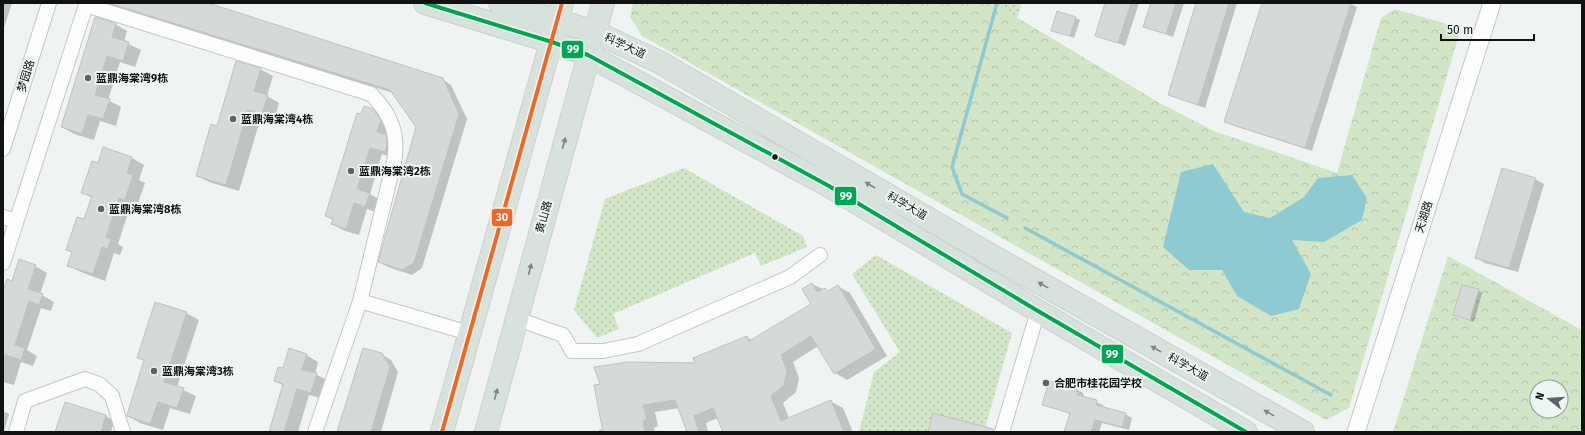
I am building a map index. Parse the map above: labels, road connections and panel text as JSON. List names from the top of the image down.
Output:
{
  "streets": {
    "main road": ["科学大道", "黄山路"],
    "street": ["梦园路", "天湖路"]
  },
  "crossings": [
    ["科学大道", "黄山路"]
  ],
  "places": [
    "蓝鼎海棠湾9栋",
    "蓝鼎海棠湾4栋",
    "蓝鼎海棠湾2栋",
    "蓝鼎海棠湾8栋",
    "蓝鼎海棠湾3栋",
    "合肥市桂花园学校"
  ],
  "lines": ["transit line 99", "transit line 30"],
  "scale_bar": "50 m",
  "north": "left"
}
